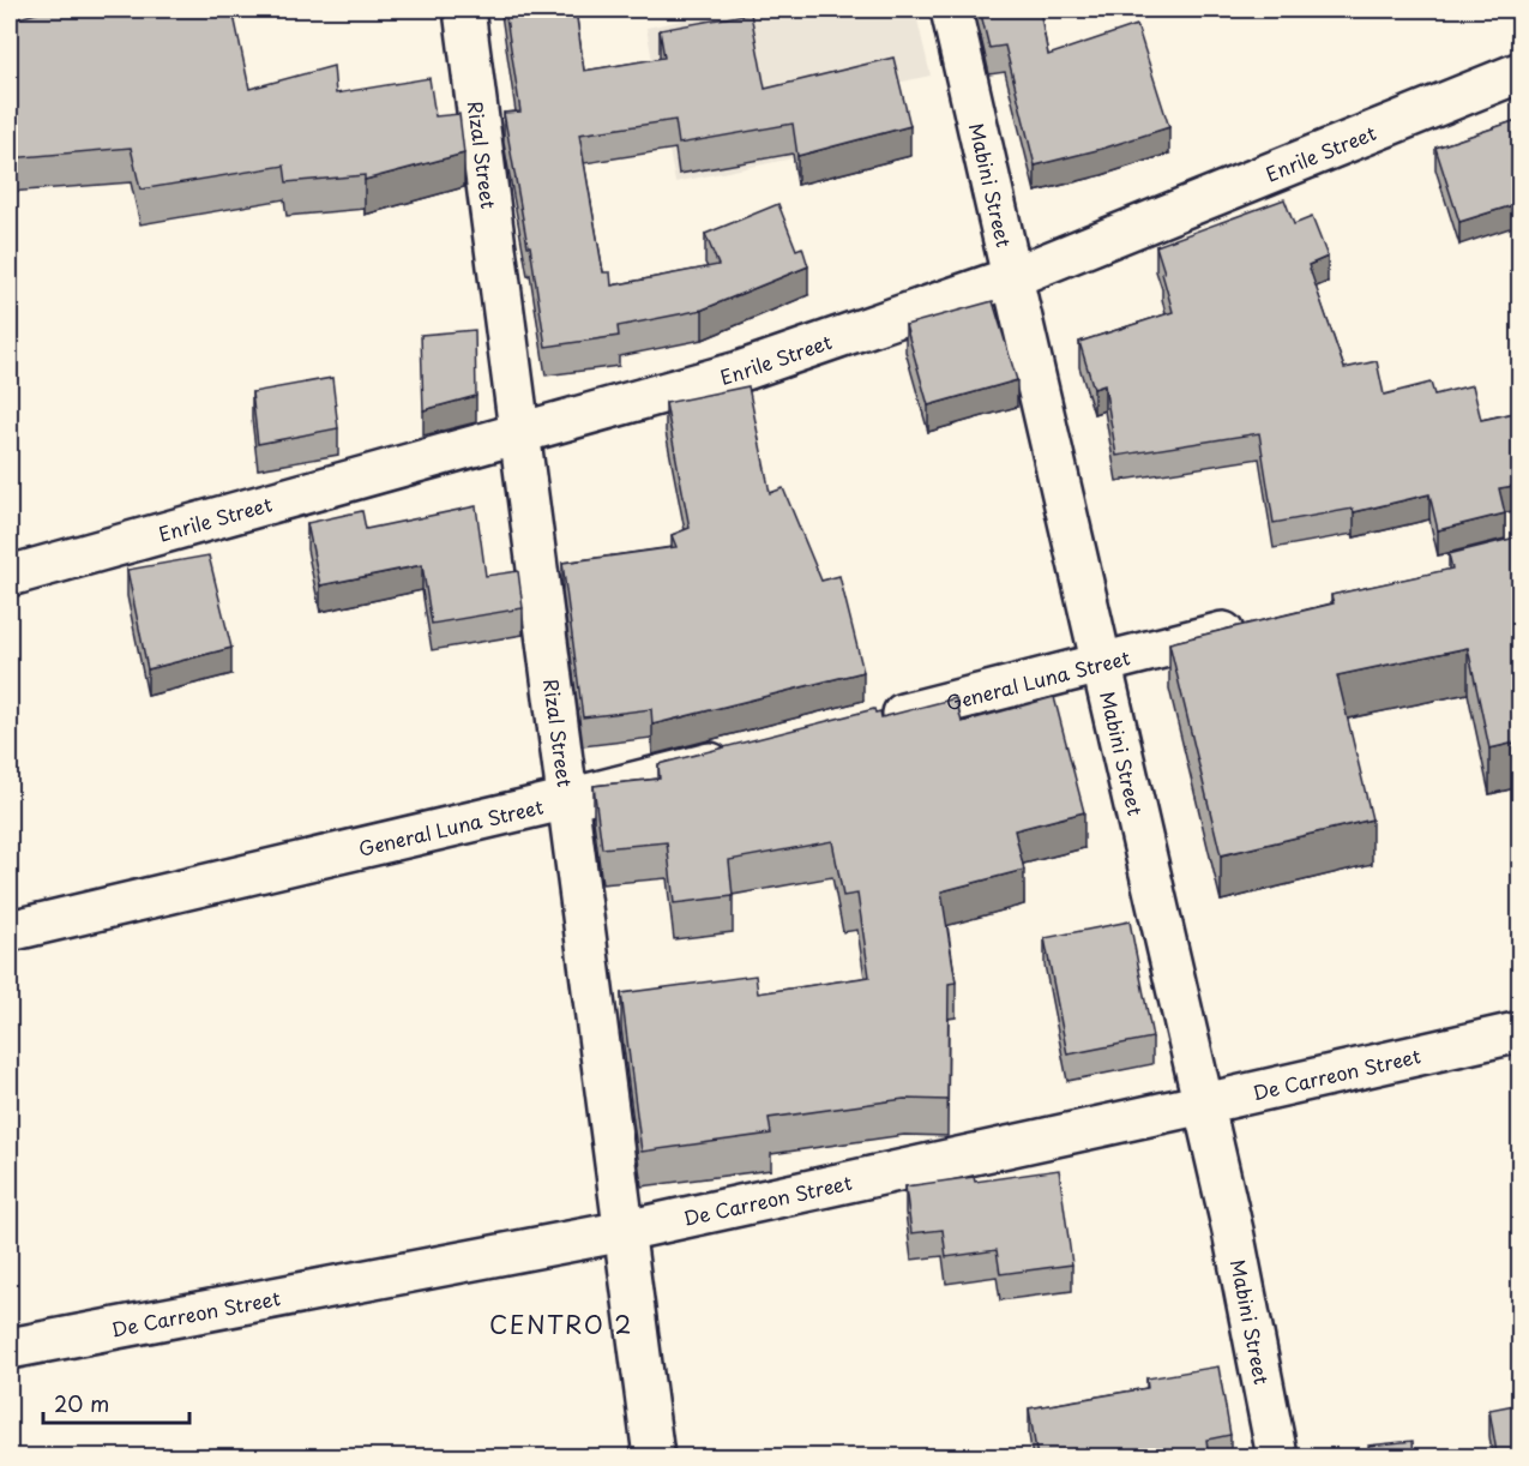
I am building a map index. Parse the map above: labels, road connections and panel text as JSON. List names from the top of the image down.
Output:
{
  "streets": {
    "street": [
      "Enrile Street",
      "Rizal Street",
      "Mabini Street",
      "General Luna Street",
      "De Carreon Street"
    ]
  },
  "crossings": [
    ["Enrile Street", "Rizal Street"],
    ["Enrile Street", "Mabini Street"],
    ["Rizal Street", "General Luna Street"],
    ["Rizal Street", "De Carreon Street"],
    ["Mabini Street", "General Luna Street"],
    ["Mabini Street", "De Carreon Street"]
  ],
  "districts": ["CENTRO 2"],
  "scale_bar": "20 m"
}
